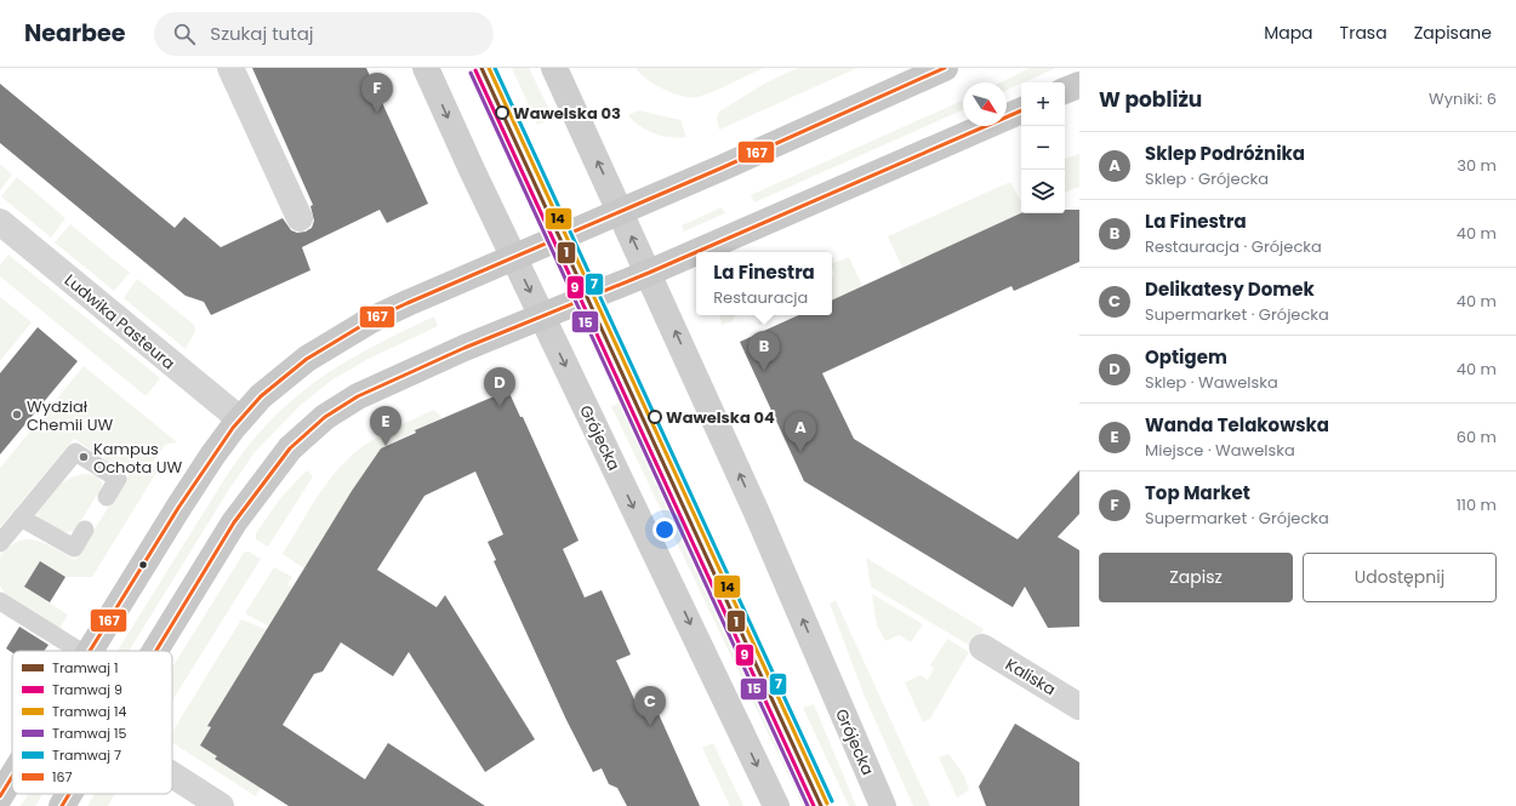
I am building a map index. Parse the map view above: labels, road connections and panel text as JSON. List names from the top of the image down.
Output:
{
  "streets": {
    "main road": ["Grójecka"],
    "street": ["Ludwika Pasteura", "Kaliska"]
  },
  "places": [
    "Wawelska 03",
    "Wydział Chemii UW",
    "Wawelska 04",
    "Kampus Ochota UW"
  ],
  "lines": [
    "tram line 1",
    "tram line 14",
    "tram line 7",
    "transit line 167",
    "tram line 9",
    "tram line 15"
  ],
  "legend": [
    "Tramwaj 1",
    "Tramwaj 9",
    "Tramwaj 14",
    "Tramwaj 15",
    "Tramwaj 7",
    "167"
  ],
  "north": "bottom right",
  "page": {
    "header": "Nearbee",
    "search": "Szukaj tutaj",
    "nav": ["Mapa", "Trasa", "Zapisane"],
    "heading": ["W pobliżu", "Wyniki: 6"],
    "pins": [
      "F",
      "B",
      "D",
      "E",
      "A",
      "C"
    ],
    "map_buttons": ["+", "−"],
    "list": [
      {
        "mark": "A",
        "name": "Sklep Podróżnika",
        "note": "Sklep · Grójecka",
        "value": "30 m"
      },
      {
        "mark": "B",
        "name": "La Finestra",
        "note": "Restauracja · Grójecka",
        "value": "40 m"
      },
      {
        "mark": "C",
        "name": "Delikatesy Domek",
        "note": "Supermarket · Grójecka",
        "value": "40 m"
      },
      {
        "mark": "D",
        "name": "Optigem",
        "note": "Sklep · Wawelska",
        "value": "40 m"
      },
      {
        "mark": "E",
        "name": "Wanda Telakowska",
        "note": "Miejsce · Wawelska",
        "value": "60 m"
      },
      {
        "mark": "F",
        "name": "Top Market",
        "note": "Supermarket · Grójecka",
        "value": "110 m"
      }
    ],
    "popup": ["La Finestra", "Restauracja"],
    "buttons": ["Zapisz", "Udostępnij"]
  }
}
